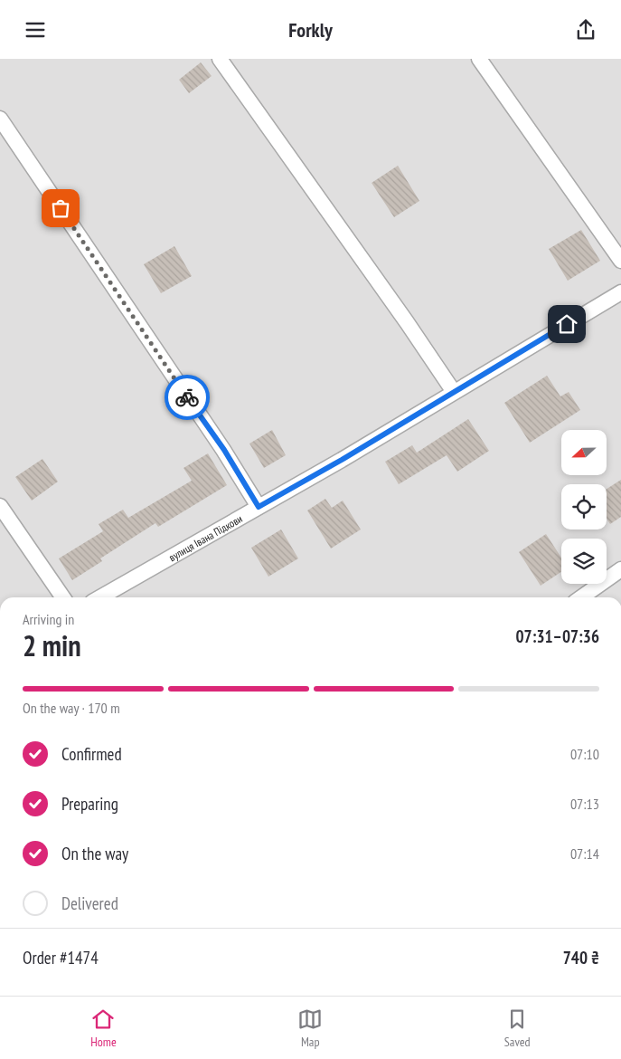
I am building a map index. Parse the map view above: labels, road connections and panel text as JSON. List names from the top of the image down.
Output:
{
  "streets": {
    "street": ["вулиця Івана Підкови"]
  },
  "north": "left",
  "page": {
    "header": "Forkly",
    "heading": ["2 min", "Arriving in", "07:31–07:36"],
    "panel": ["Order #1474", "740 ₴"],
    "bar": "On the way · 170 m",
    "list": [
      ["Confirmed", "07:10"],
      ["Preparing", "07:13"],
      ["On the way", "07:14"],
      "Delivered"
    ],
    "tabs": ["Home", "Map", "Saved"]
  }
}
